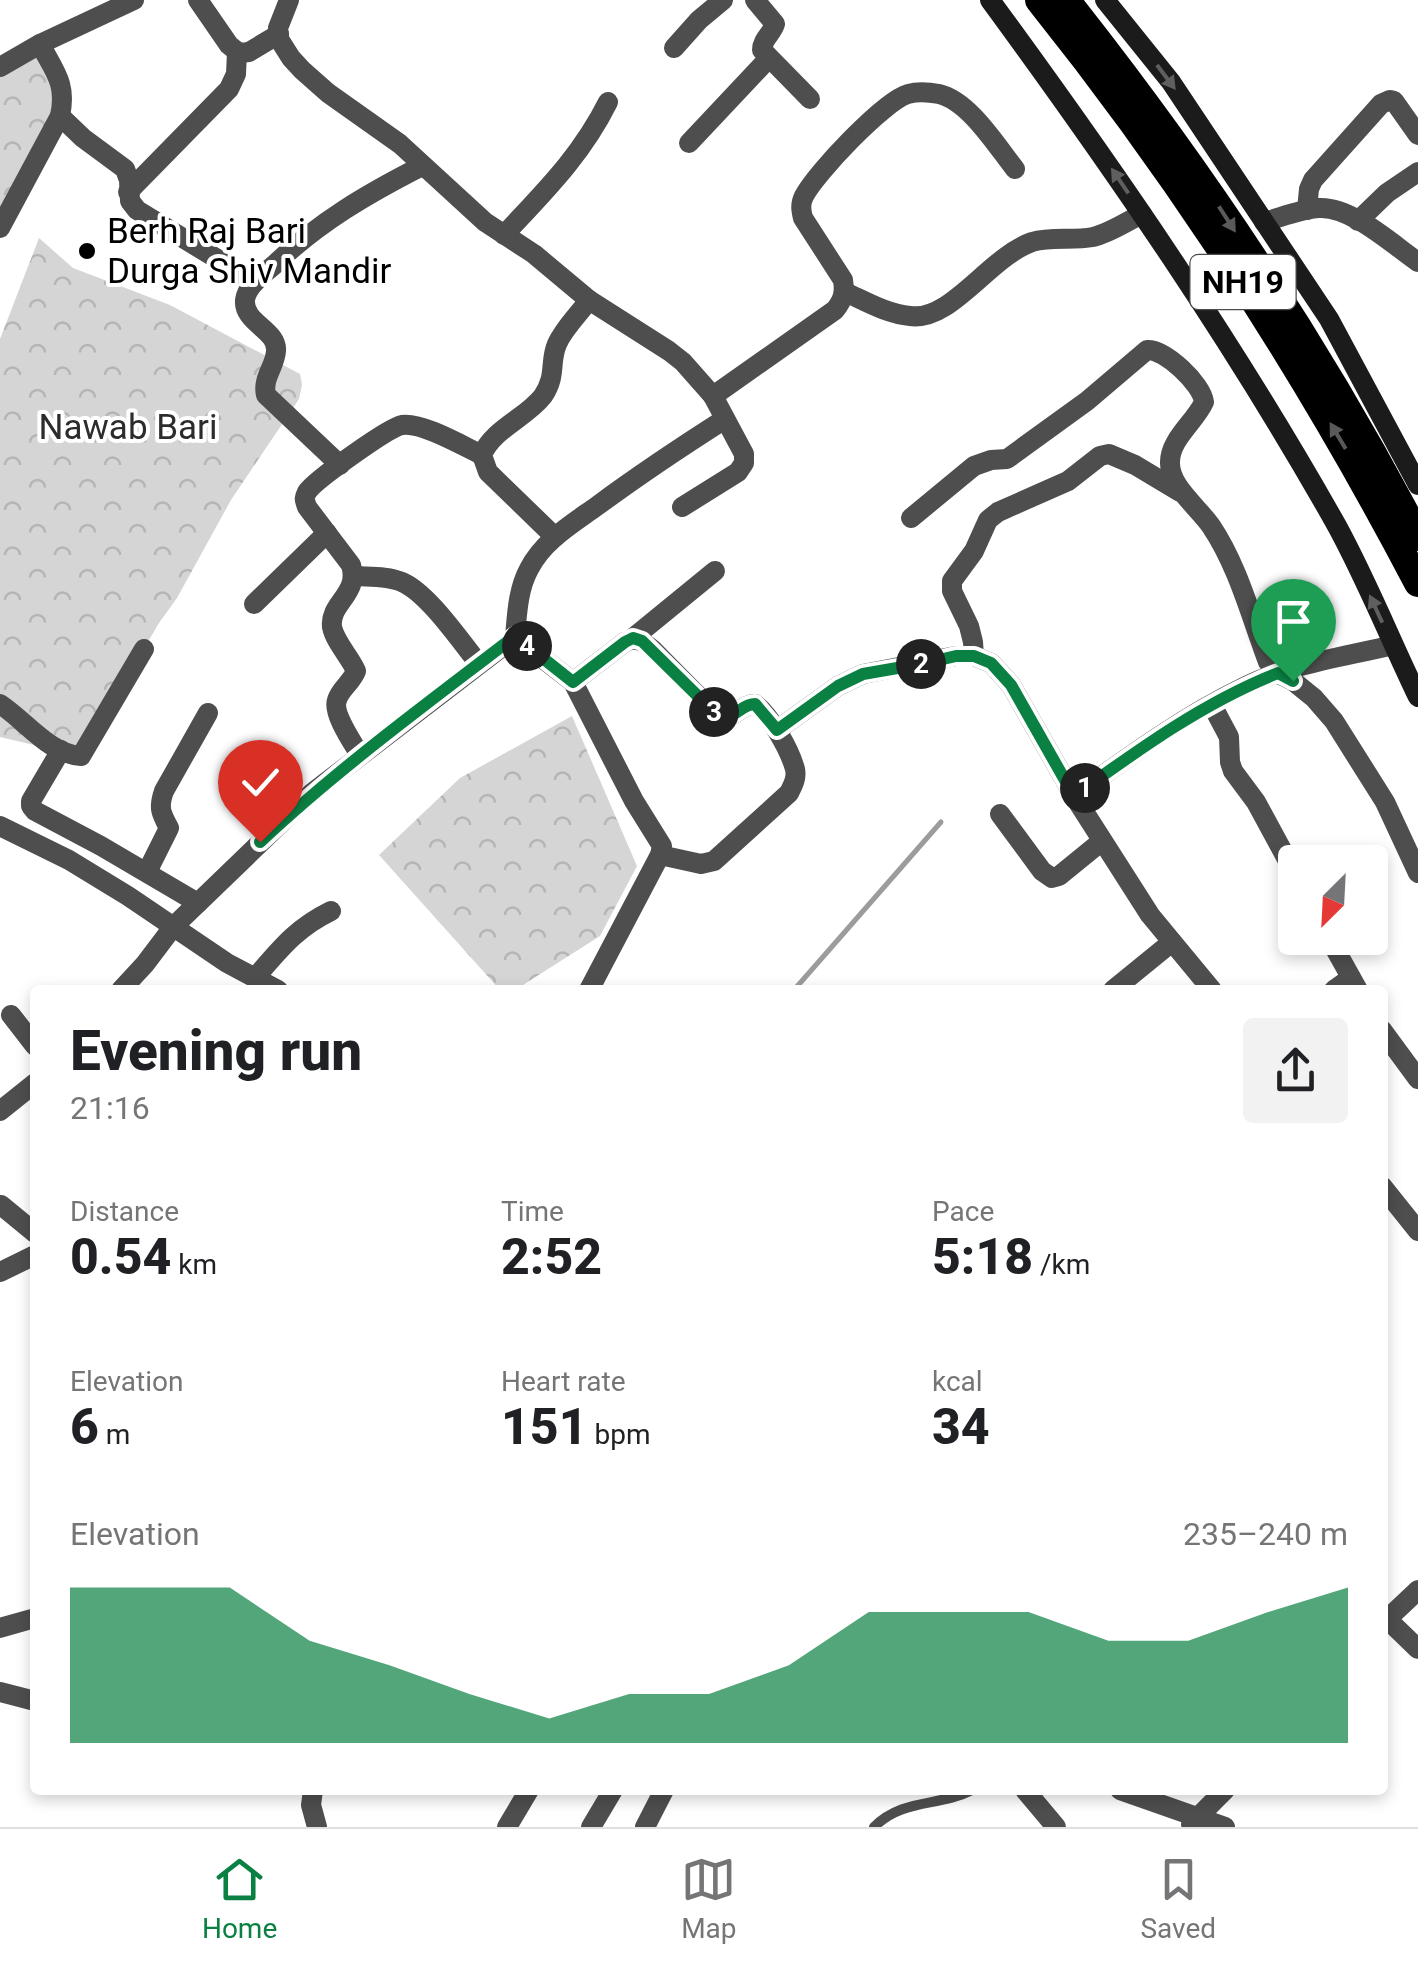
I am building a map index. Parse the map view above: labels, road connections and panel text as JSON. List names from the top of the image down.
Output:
{
  "streets": {
    "highway": ["NH19"]
  },
  "parks": ["Nawab Bari"],
  "places": ["Berh Raj Bari Durga Shiv Mandir"],
  "north": "bottom left",
  "page": {
    "pins": [
      "4",
      "2",
      "3",
      "1"
    ],
    "heading": ["Evening run", "21:16"],
    "stats": [
      ["Distance", "0.54 km"],
      ["Time", "2:52"],
      ["Pace", "5:18 /km"],
      ["Elevation", "6 m"],
      ["Heart rate", "151 bpm"],
      ["kcal", "34"]
    ],
    "chart": ["Elevation", "235–240 m"],
    "tabs": ["Home", "Map", "Saved"]
  }
}
